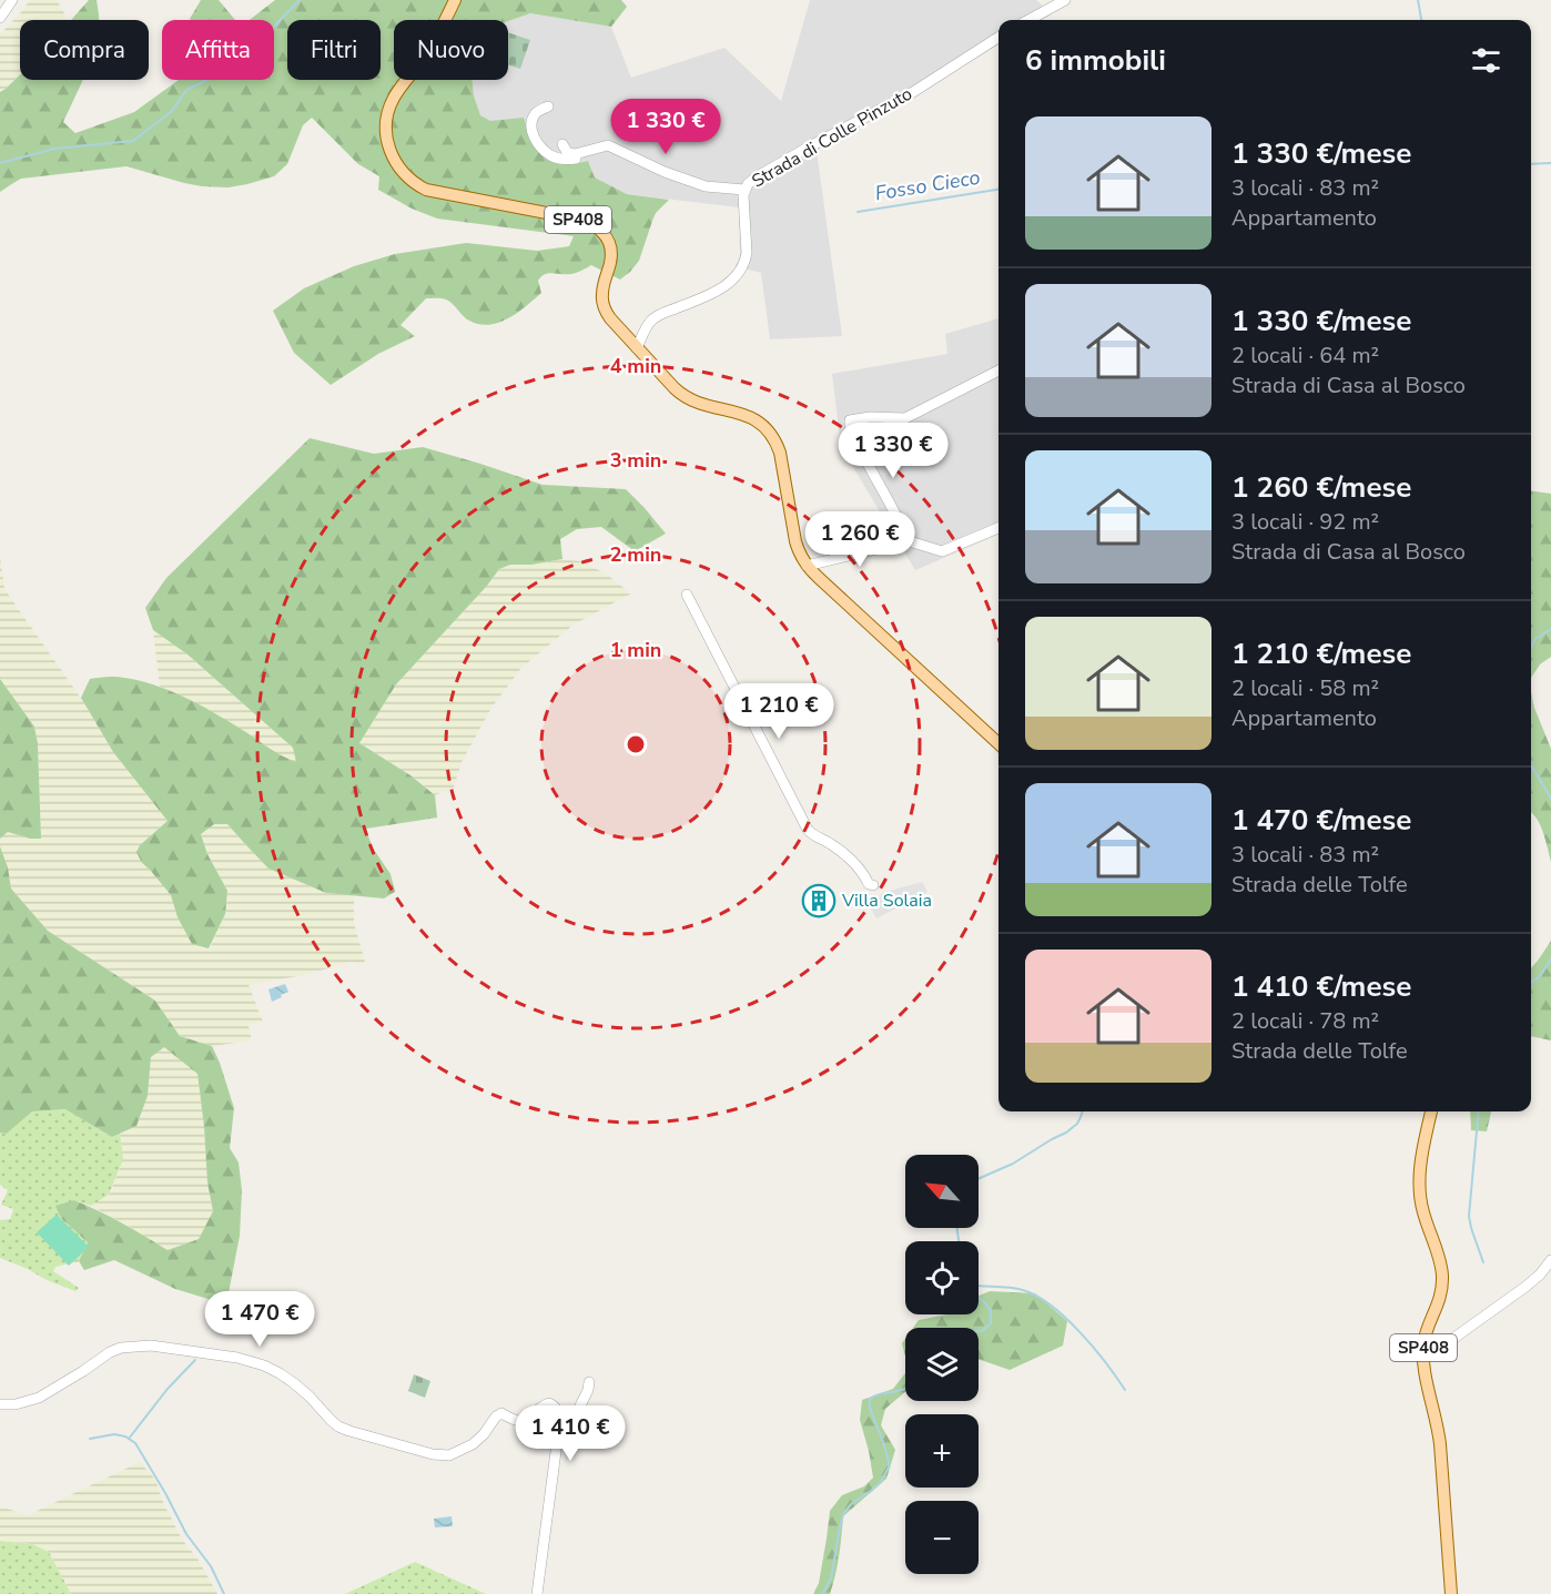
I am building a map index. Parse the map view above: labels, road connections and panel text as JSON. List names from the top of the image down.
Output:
{
  "streets": {
    "main road": ["SP408"],
    "street": ["Strada di Colle Pinzuto"]
  },
  "crossings": [
    ["Strada di Colle Pinzuto", "SP408"]
  ],
  "water": ["Fosso Cieco"],
  "places": {
    "building": ["Villa Solaia"]
  },
  "north": "top left",
  "page": {
    "chip": [
      "Compra",
      "Affitta",
      "Filtri",
      "Nuovo"
    ],
    "heading": "6 immobili",
    "price": [
      "1 330 €",
      "1 330 €",
      "1 260 €",
      "1 210 €",
      "1 470 €",
      "1 410 €"
    ],
    "list": [
      {
        "name": "1 330 €/mese",
        "note": "3 locali · 83 m² · Appartamento"
      },
      {
        "name": "1 330 €/mese",
        "note": "2 locali · 64 m² · Strada di Casa al Bosco"
      },
      {
        "name": "1 260 €/mese",
        "note": "3 locali · 92 m² · Strada di Casa al Bosco"
      },
      {
        "name": "1 210 €/mese",
        "note": "2 locali · 58 m² · Appartamento"
      },
      {
        "name": "1 470 €/mese",
        "note": "3 locali · 83 m² · Strada delle Tolfe"
      },
      {
        "name": "1 410 €/mese",
        "note": "2 locali · 78 m² · Strada delle Tolfe"
      }
    ],
    "map_buttons": ["+", "−"]
  },
  "rings": [
    "4 min",
    "3 min",
    "2 min",
    "1 min"
  ]
}
